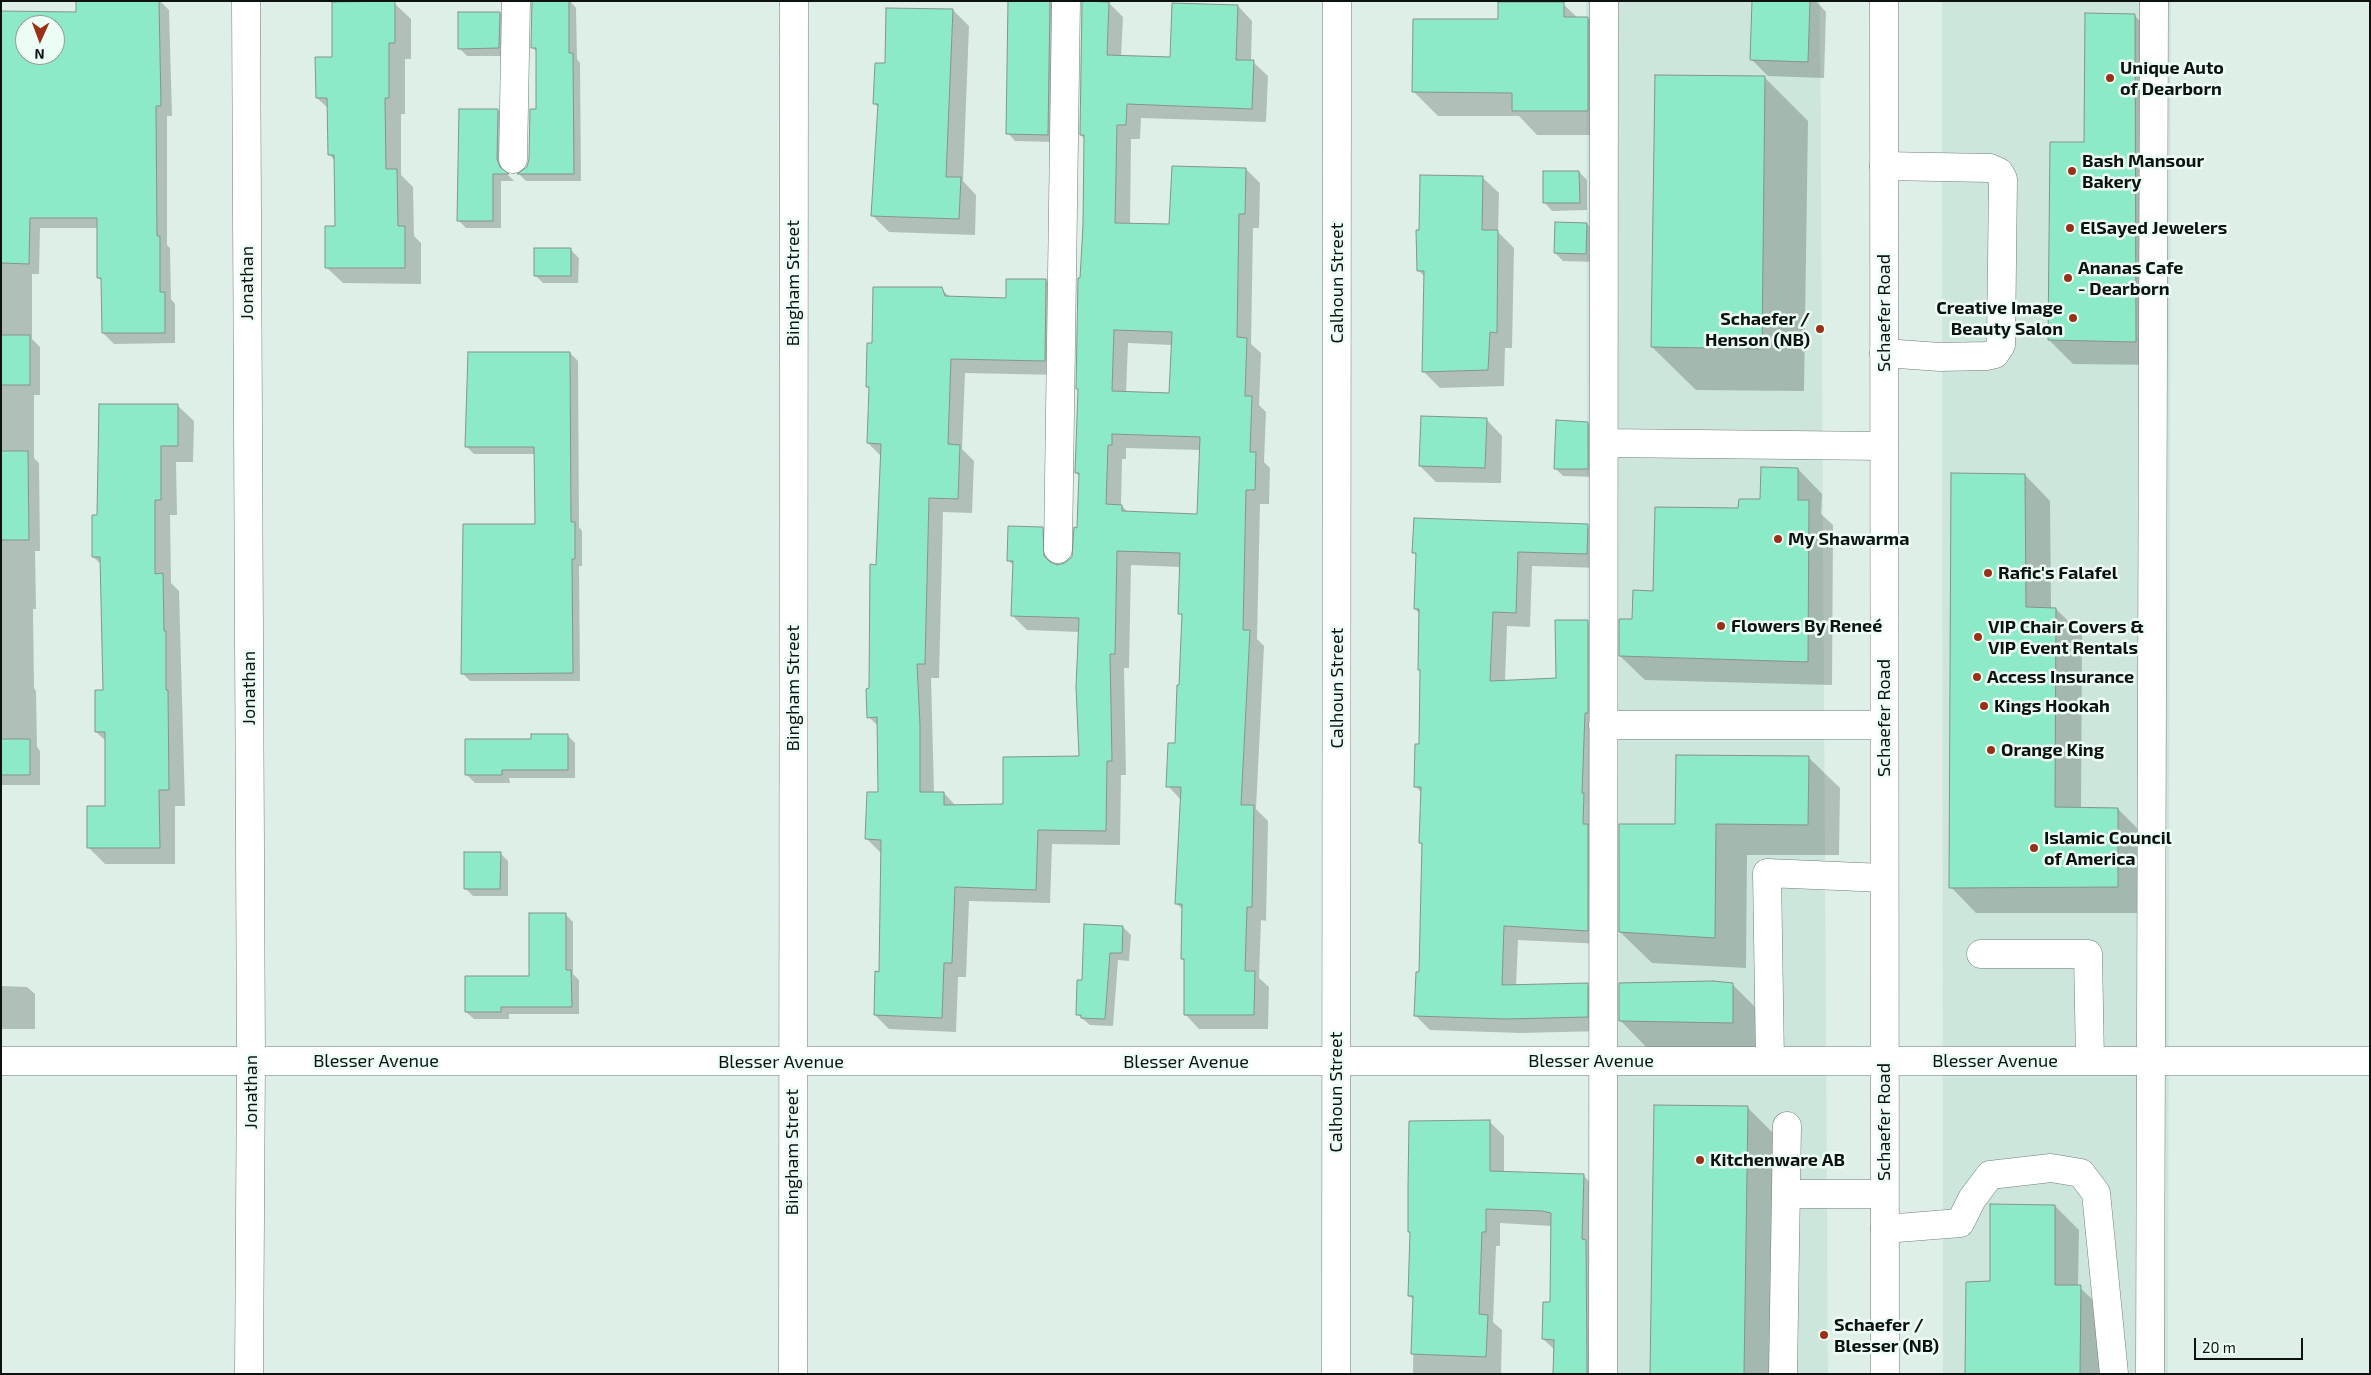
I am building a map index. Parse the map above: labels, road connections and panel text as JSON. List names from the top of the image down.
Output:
{
  "streets": {
    "street": [
      "Jonathan",
      "Bingham Street",
      "Calhoun Street",
      "Schaefer Road",
      "Blesser Avenue"
    ]
  },
  "crossings": [
    ["Jonathan", "Blesser Avenue"],
    ["Bingham Street", "Blesser Avenue"],
    ["Calhoun Street", "Blesser Avenue"],
    ["Schaefer Road", "Blesser Avenue"]
  ],
  "places": [
    "Unique Auto of Dearborn",
    "Bash Mansour Bakery",
    "ElSayed Jewelers",
    "Ananas Cafe - Dearborn",
    "Creative Image Beauty Salon",
    "Schaefer / Henson (NB)",
    "My Shawarma",
    "Rafic's Falafel",
    "Flowers By Reneé",
    "VIP Chair Covers & VIP Event Rentals",
    "Access Insurance",
    "Kings Hookah",
    "Orange King",
    "Islamic Council of America",
    "Kitchenware AB",
    "Schaefer / Blesser (NB)"
  ],
  "scale_bar": "20 m",
  "north": "bottom"
}
